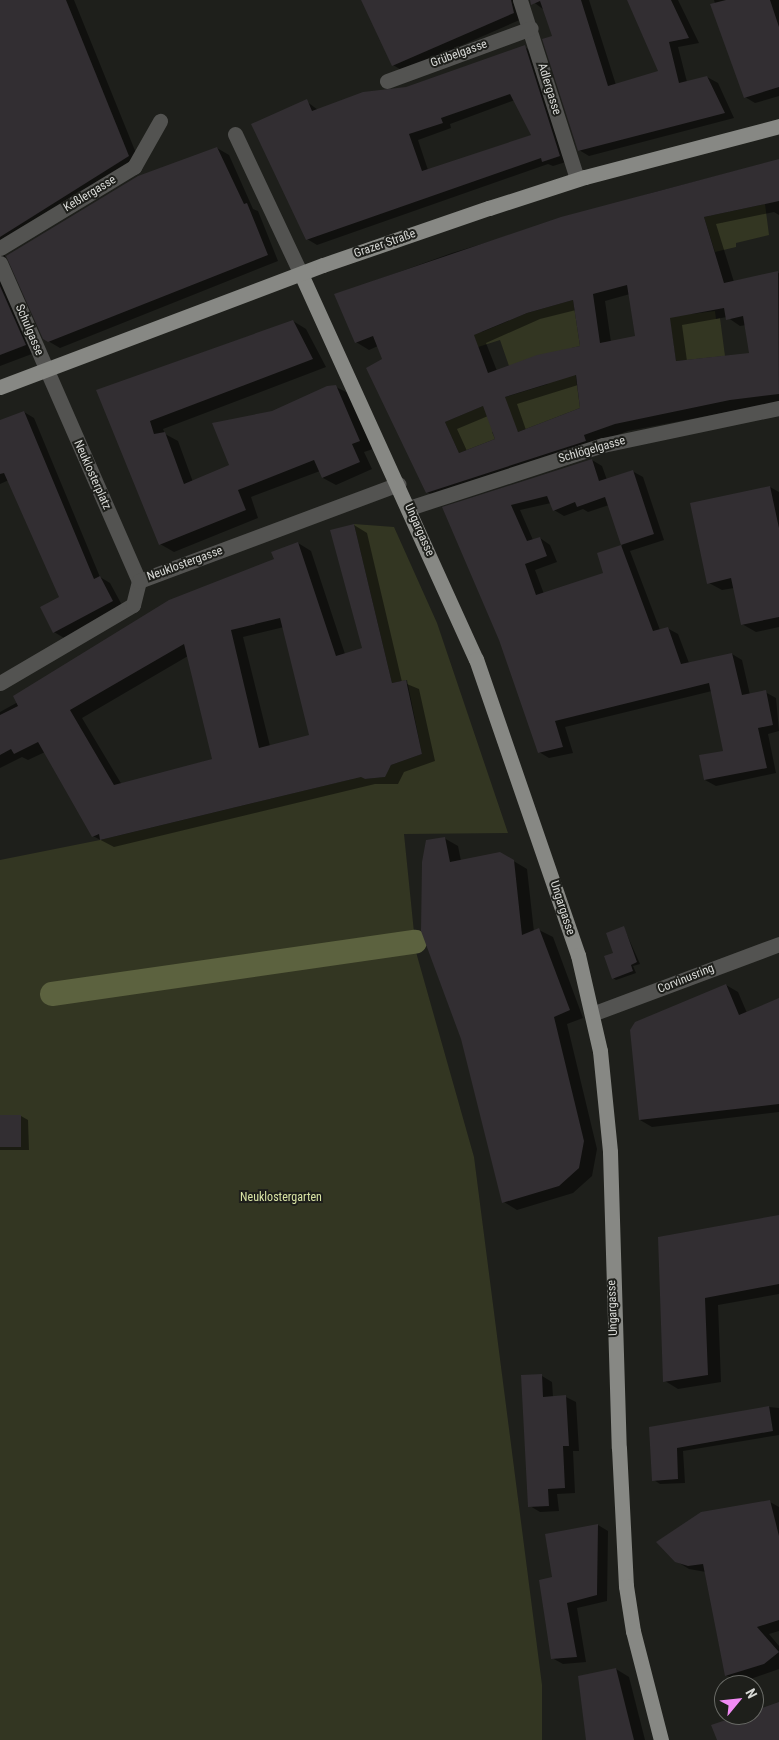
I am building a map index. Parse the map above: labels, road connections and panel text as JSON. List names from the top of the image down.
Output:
{
  "streets": {
    "main road": ["Grazer Straße", "Ungargasse"],
    "street": [
      "Grübelgasse",
      "Adlergasse",
      "Keßlergasse",
      "Schulgasse",
      "Schlögelgasse",
      "Neuklosterplatz",
      "Neuklostergasse",
      "Corvinusring"
    ]
  },
  "crossings": [
    ["Grübelgasse", "Adlergasse"],
    ["Adlergasse", "Grazer Straße"],
    ["Grazer Straße", "Schulgasse"],
    ["Grazer Straße", "Neuklosterplatz"],
    ["Grazer Straße", "Ungargasse"],
    ["Schulgasse", "Neuklosterplatz"],
    ["Schlögelgasse", "Ungargasse"],
    ["Neuklosterplatz", "Neuklostergasse"],
    ["Ungargasse", "Neuklostergasse"],
    ["Ungargasse", "Corvinusring"]
  ],
  "parks": ["Neuklostergarten"],
  "north": "top right"
}
